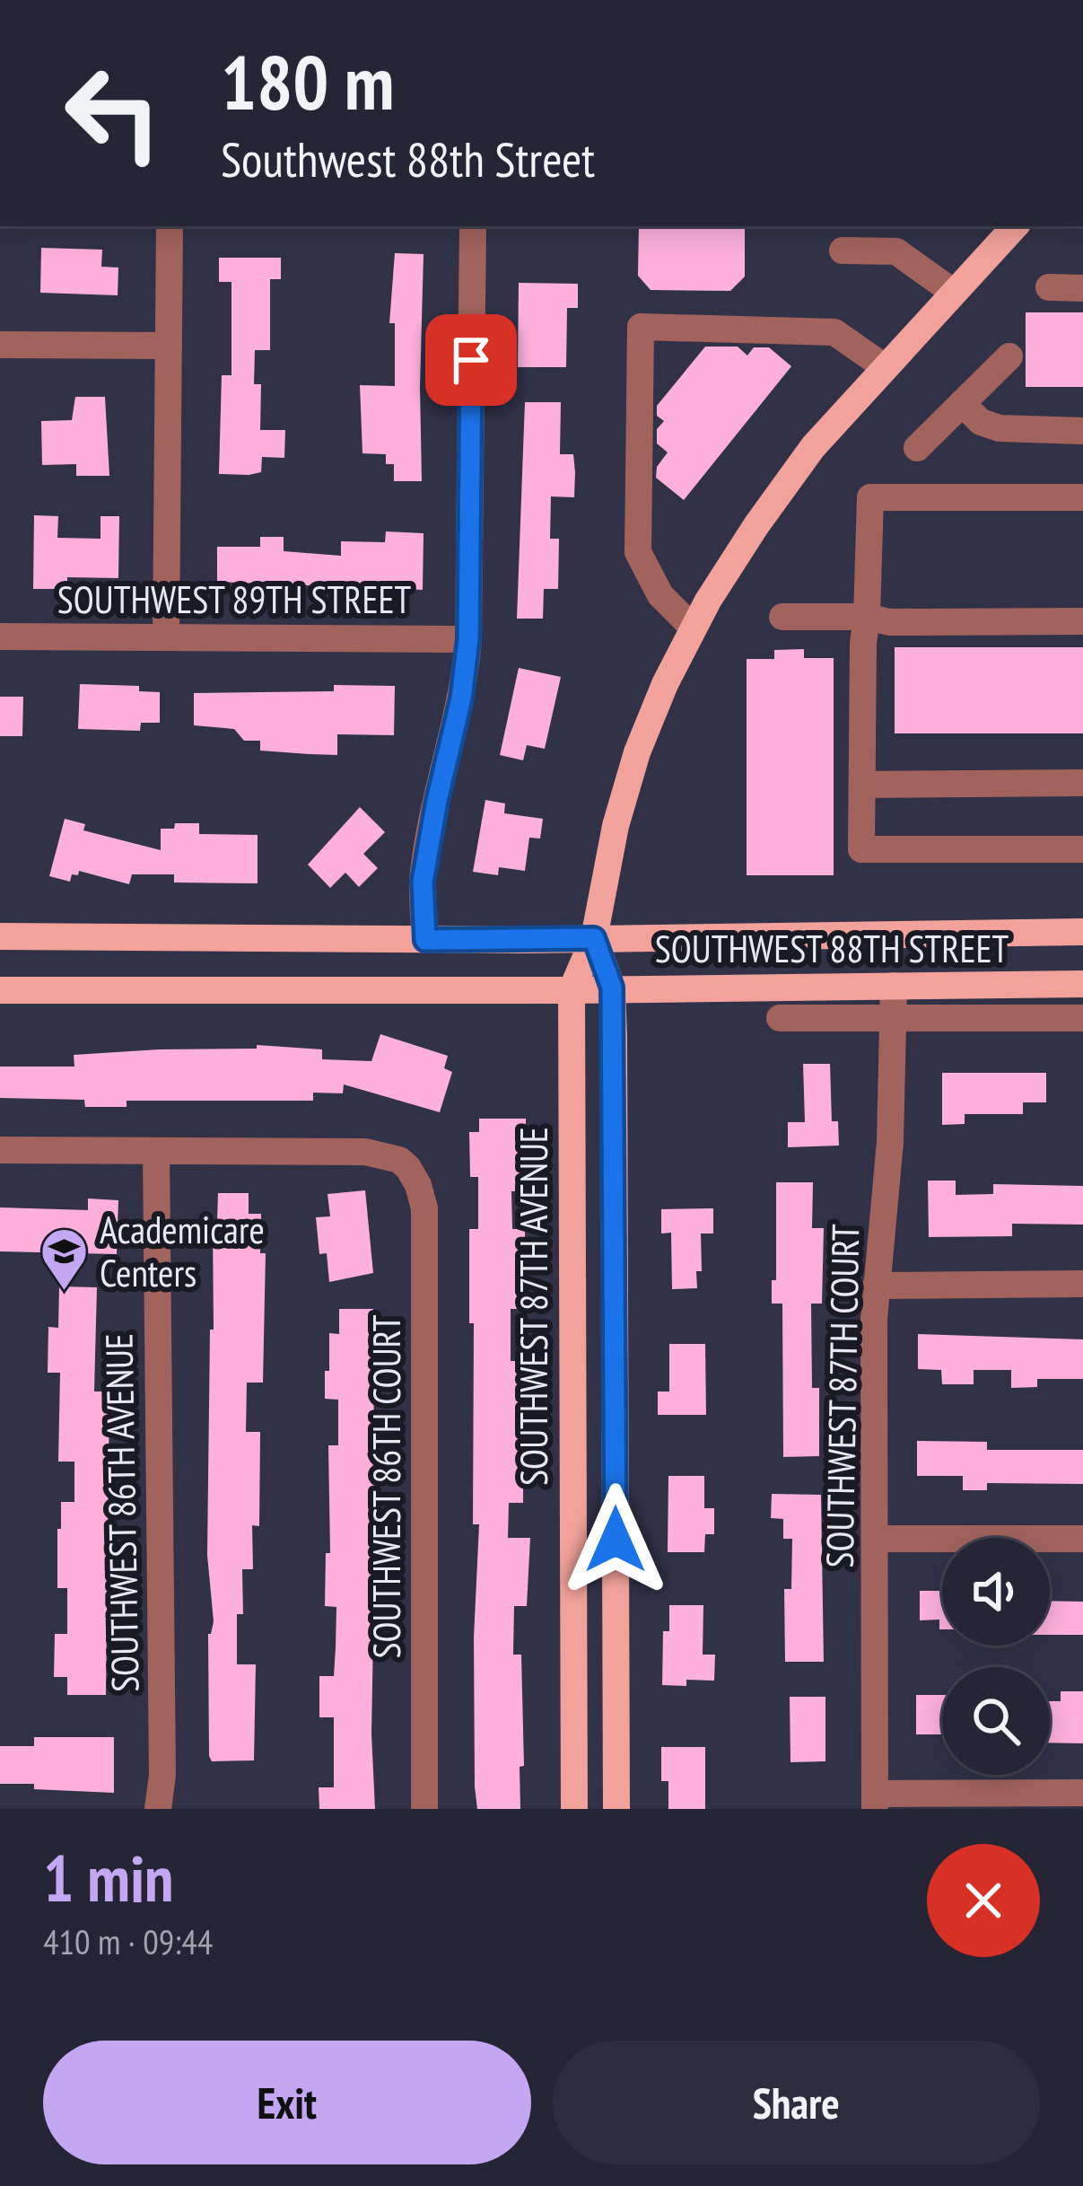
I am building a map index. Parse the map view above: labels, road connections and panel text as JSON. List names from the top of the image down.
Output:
{
  "streets": {
    "main road": ["SOUTHWEST 88TH STREET", "SOUTHWEST 87TH AVENUE"],
    "street": [
      "SOUTHWEST 89TH STREET",
      "SOUTHWEST 87TH COURT",
      "SOUTHWEST 86TH COURT",
      "SOUTHWEST 86TH AVENUE"
    ]
  },
  "crossings": [
    ["SOUTHWEST 88TH STREET", "SOUTHWEST 87TH AVENUE"],
    ["SOUTHWEST 88TH STREET", "SOUTHWEST 87TH COURT"],
    ["SOUTHWEST 86TH COURT", "SOUTHWEST 86TH AVENUE"]
  ],
  "places": {
    "school or university": ["Academicare Centers"]
  },
  "page": {
    "turn": ["180 m", "Southwest 88th Street"],
    "heading": ["1 min", "410 m · 09:44"],
    "buttons": ["Exit", "Share"]
  }
}
